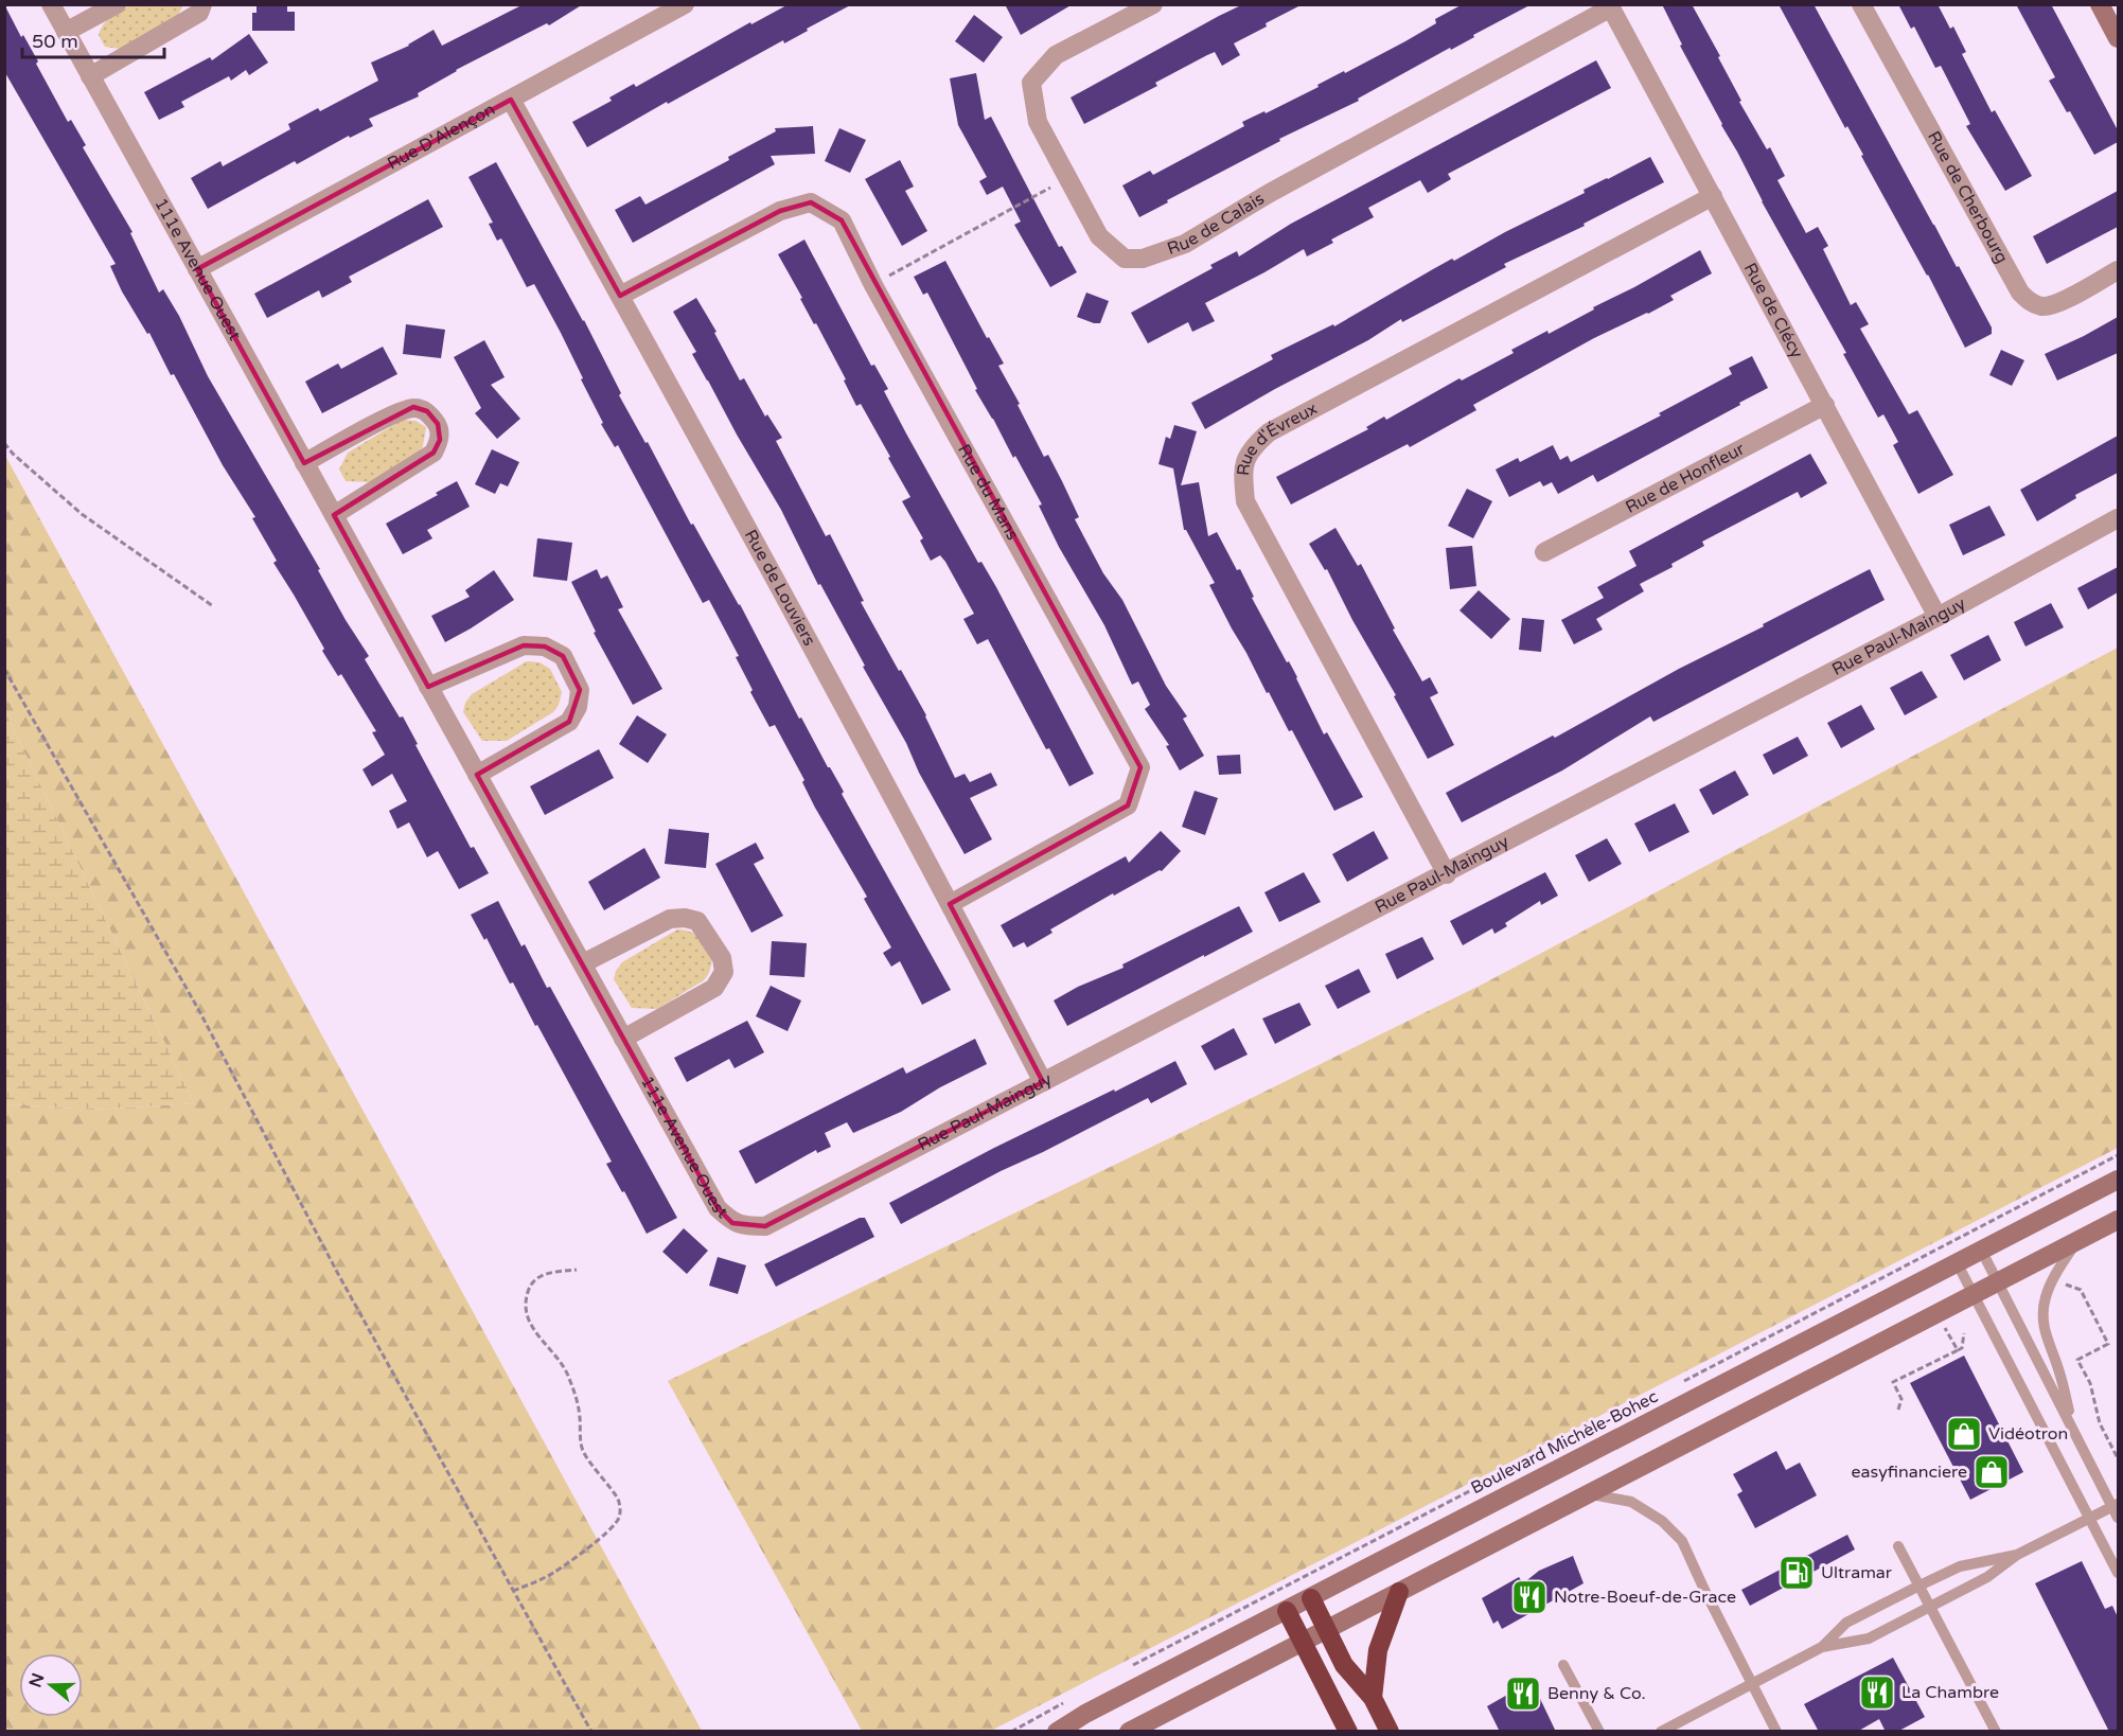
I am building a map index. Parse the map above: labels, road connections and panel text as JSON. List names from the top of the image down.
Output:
{
  "streets": {
    "street": [
      "Rue D'Alençon",
      "Rue de Cherbourg",
      "Rue de Calais",
      "111e Avenue Ouest",
      "Rue de Clécy",
      "Rue d'Évreux",
      "Rue de Honfleur",
      "Rue du Mans",
      "Rue de Louviers",
      "Rue Paul-Mainguy",
      "Boulevard Michèle-Bohec"
    ]
  },
  "crossings": [
    ["Rue D'Alençon", "111e Avenue Ouest"],
    ["Rue D'Alençon", "Rue de Louviers"],
    ["Rue de Calais", "Rue de Clécy"],
    ["111e Avenue Ouest", "Rue Paul-Mainguy"],
    ["Rue de Clécy", "Rue d'Évreux"],
    ["Rue de Clécy", "Rue de Honfleur"],
    ["Rue de Clécy", "Rue Paul-Mainguy"],
    ["Rue d'Évreux", "Rue Paul-Mainguy"],
    ["Rue du Mans", "Rue de Louviers"],
    ["Rue de Louviers", "Rue Paul-Mainguy"]
  ],
  "places": {
    "shop": ["Vidéotron", "easyfinanciere"],
    "fuel station": ["Ultramar"],
    "restaurant": ["Notre-Boeuf-de-Grace", "La Chambre", "Benny & Co."]
  },
  "scale_bar": "50 m",
  "north": "left"
}
